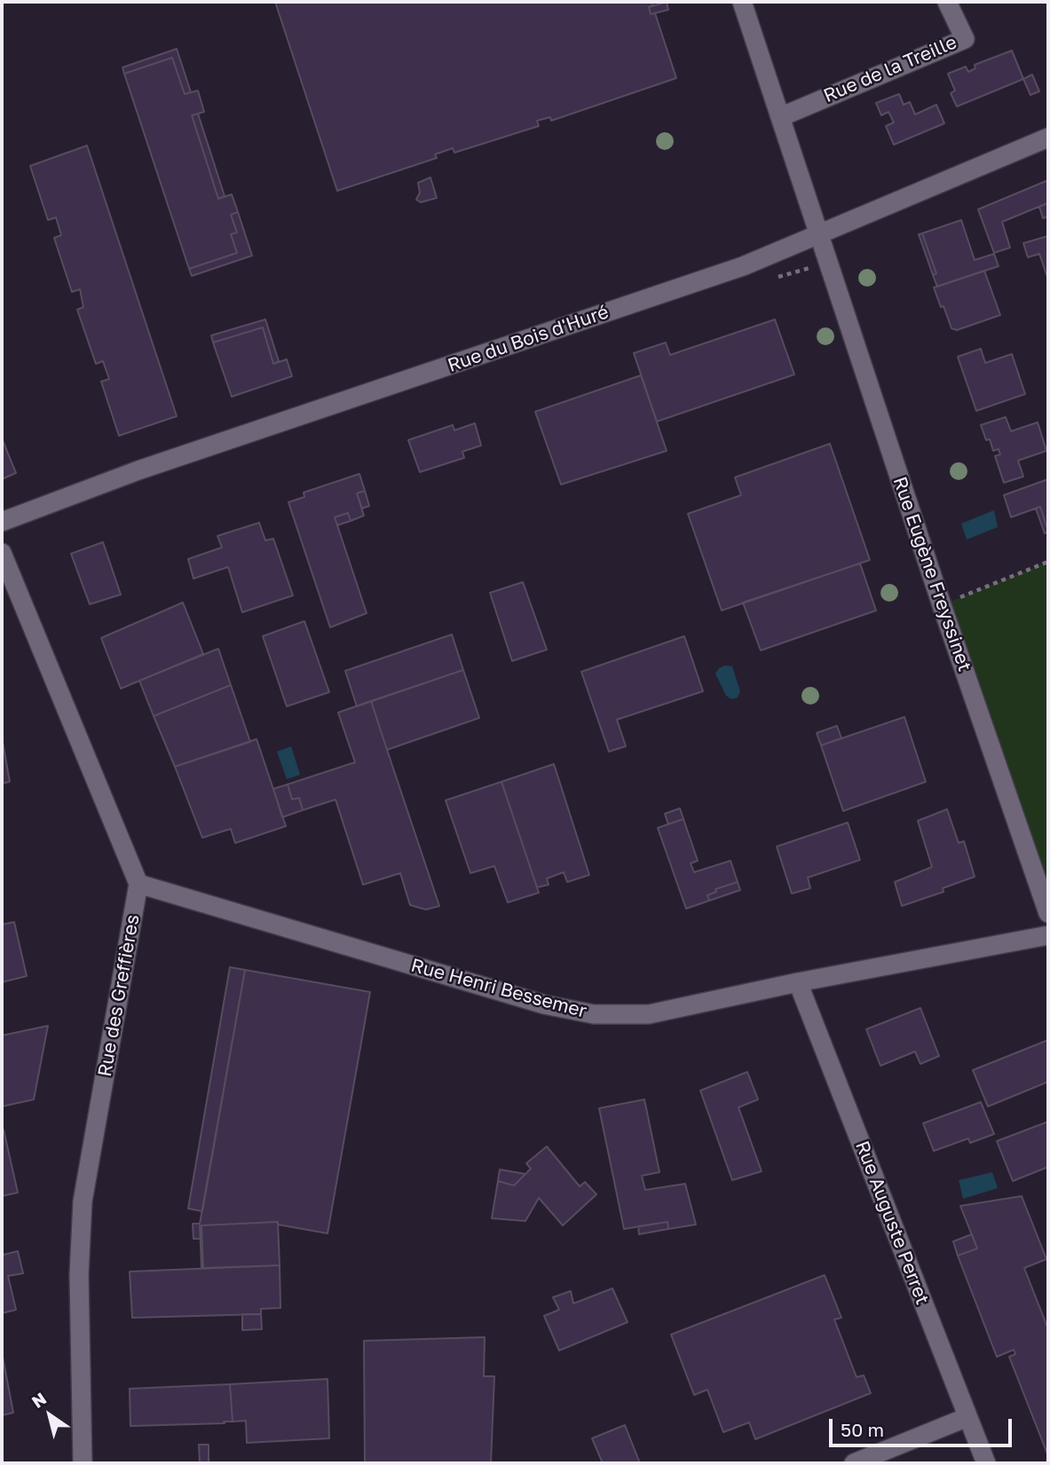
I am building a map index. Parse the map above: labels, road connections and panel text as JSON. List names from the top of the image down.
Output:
{
  "streets": {
    "street": [
      "Rue de la Treille",
      "Rue du Bois d'Huré",
      "Rue Eugène Freyssinet",
      "Rue Henri Bessemer",
      "Rue des Greffières",
      "Rue Auguste Perret"
    ]
  },
  "crossings": [
    ["Rue de la Treille", "Rue Eugène Freyssinet"],
    ["Rue du Bois d'Huré", "Rue Eugène Freyssinet"],
    ["Rue Henri Bessemer", "Rue des Greffières"],
    ["Rue Henri Bessemer", "Rue Auguste Perret"]
  ],
  "scale_bar": "50 m",
  "north": "top left"
}
